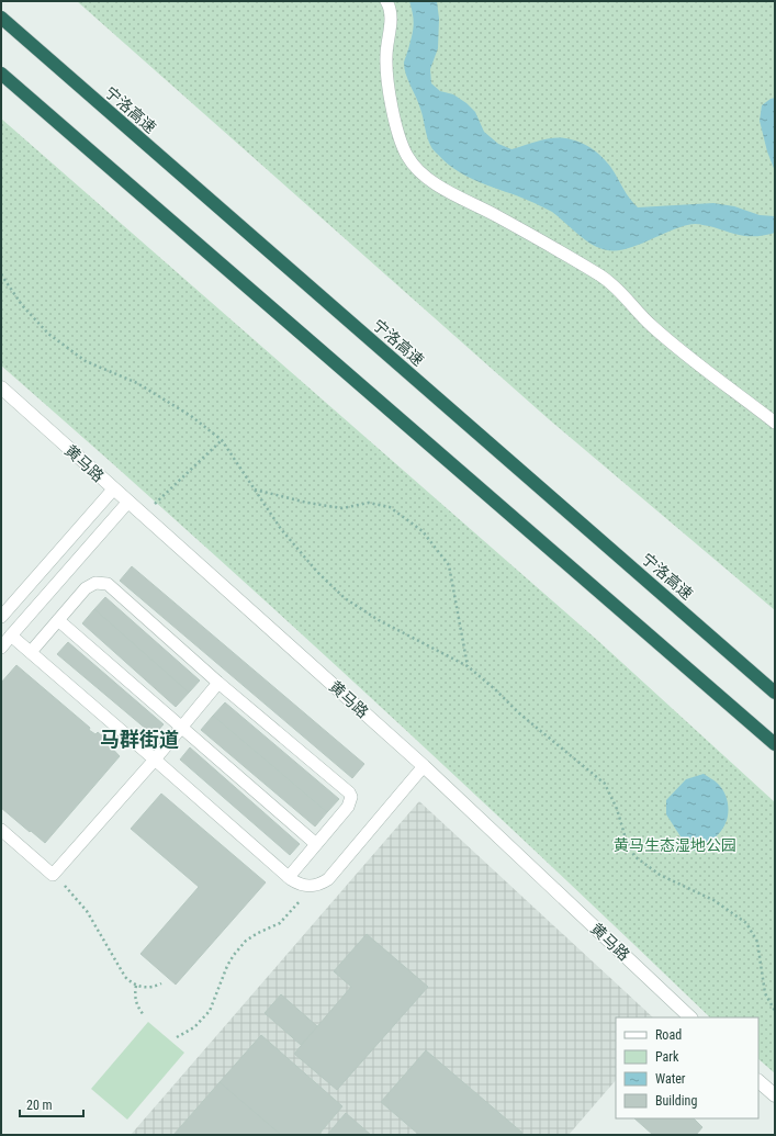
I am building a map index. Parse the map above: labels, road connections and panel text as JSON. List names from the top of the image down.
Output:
{
  "streets": {
    "highway": ["宁洛高速"],
    "street": ["黄马路"]
  },
  "districts": ["马群街道"],
  "parks": ["黄马生态湿地公园"],
  "legend": [
    "Road",
    "Park",
    "Water",
    "Building"
  ],
  "scale_bar": "20 m"
}
